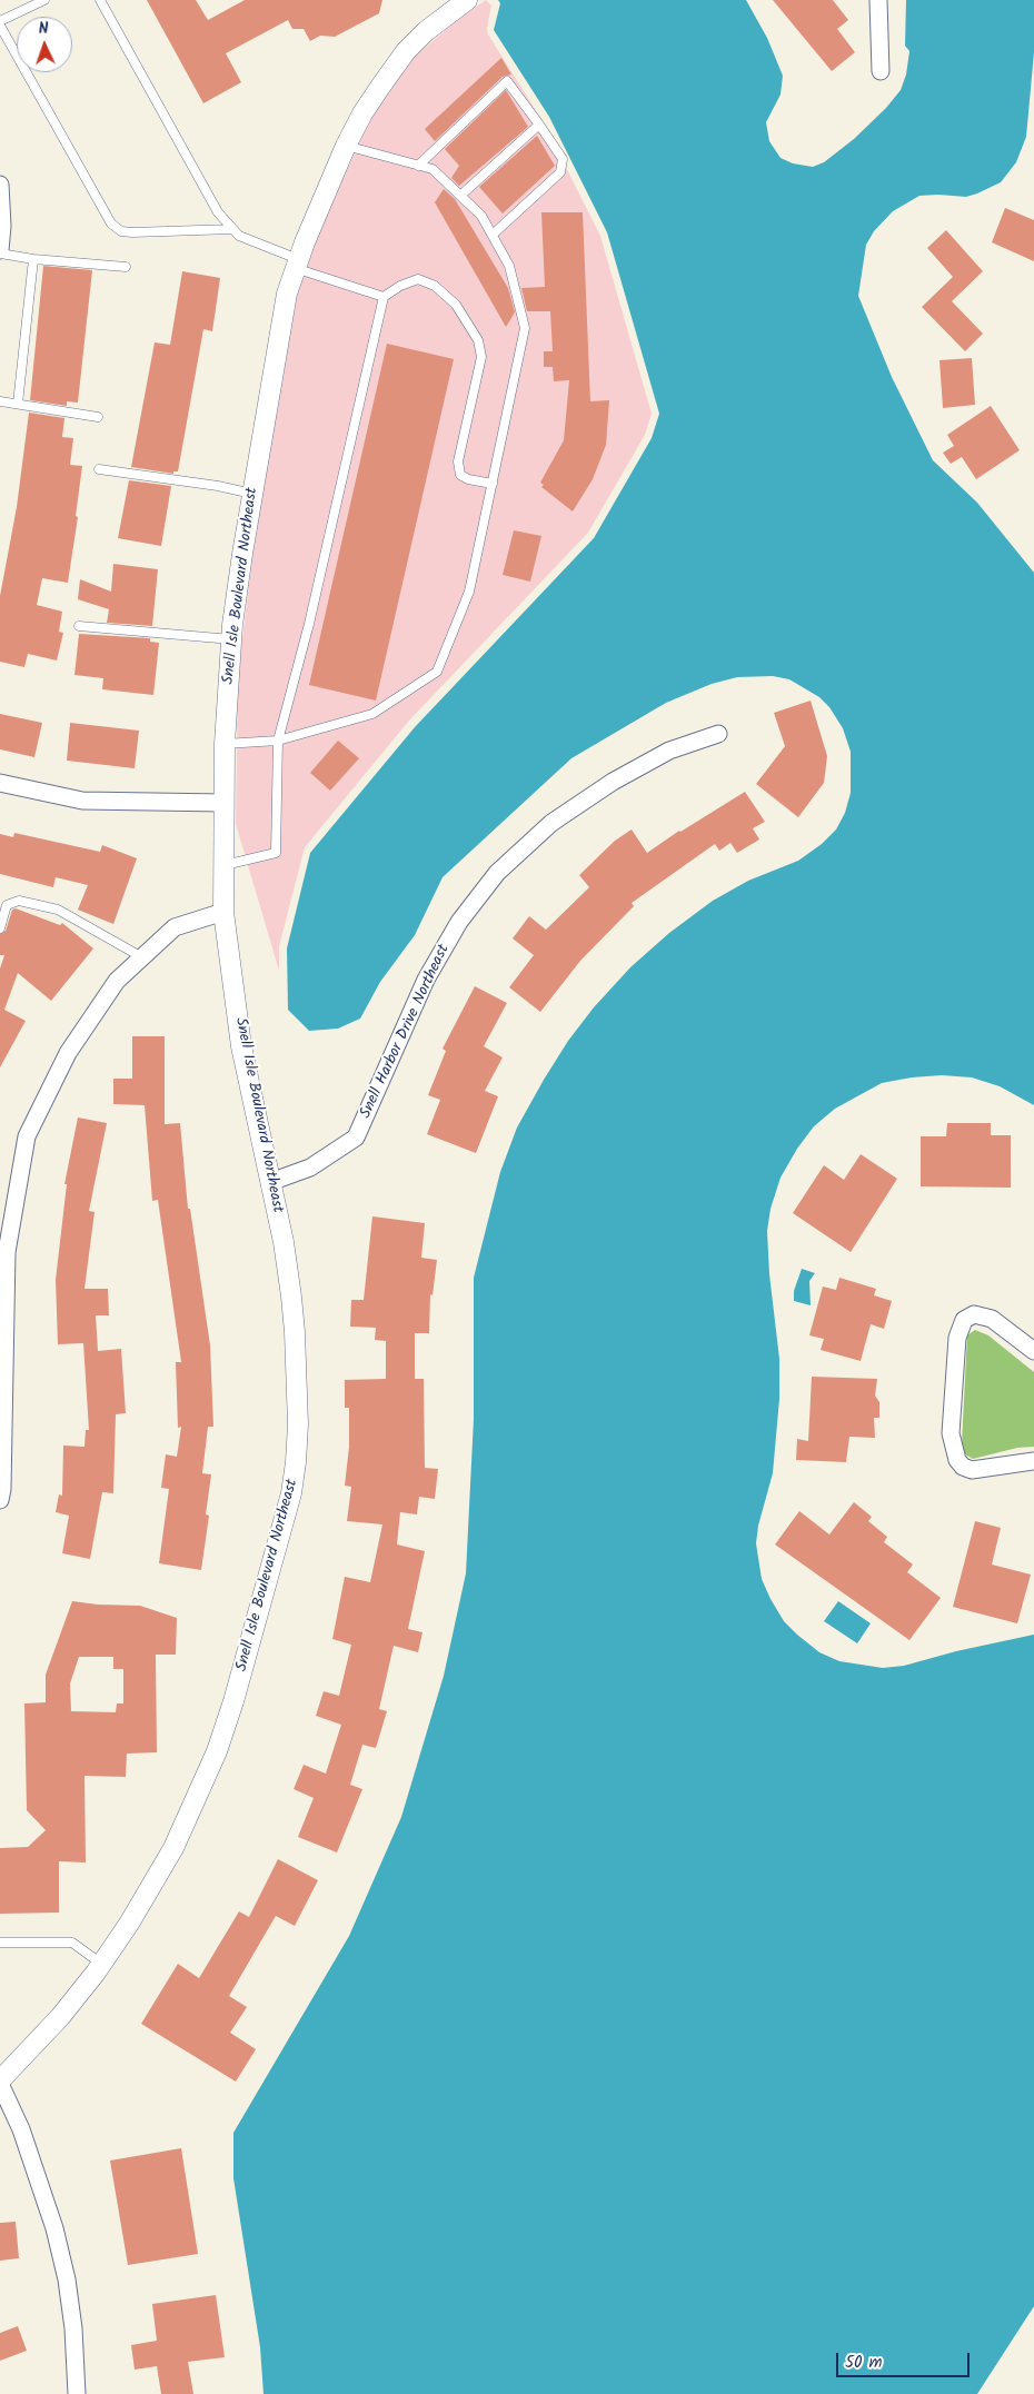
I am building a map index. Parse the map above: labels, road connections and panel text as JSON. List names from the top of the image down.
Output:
{
  "streets": {
    "street": ["Snell Isle Boulevard Northeast", "Snell Harbor Drive Northeast"]
  },
  "crossings": [
    ["Snell Isle Boulevard Northeast", "Snell Harbor Drive Northeast"]
  ],
  "scale_bar": "50 m",
  "north": "top"
}
